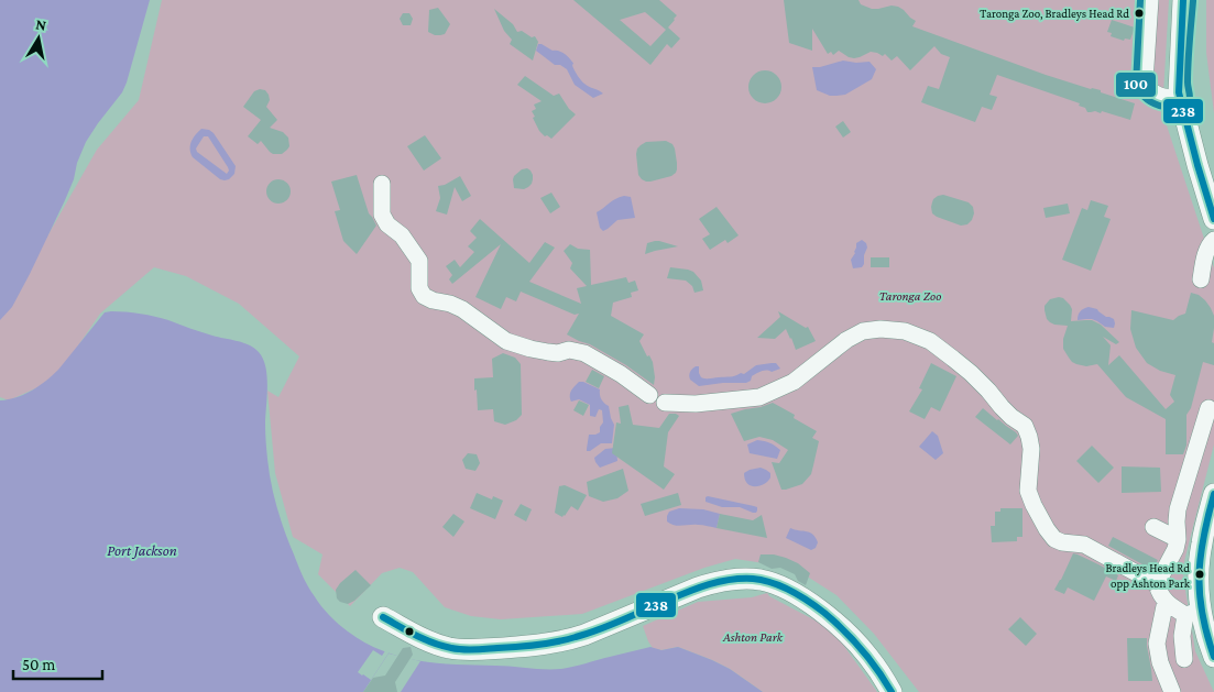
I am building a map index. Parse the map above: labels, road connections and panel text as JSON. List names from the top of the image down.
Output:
{
  "water": ["Port Jackson"],
  "parks": ["Taronga Zoo", "Ashton Park"],
  "places": ["Taronga Zoo, Bradleys Head Rd", "Bradleys Head Rd opp Ashton Park"],
  "lines": ["transit line 238", "transit line 100"],
  "scale_bar": "50 m",
  "north": "top"
}
